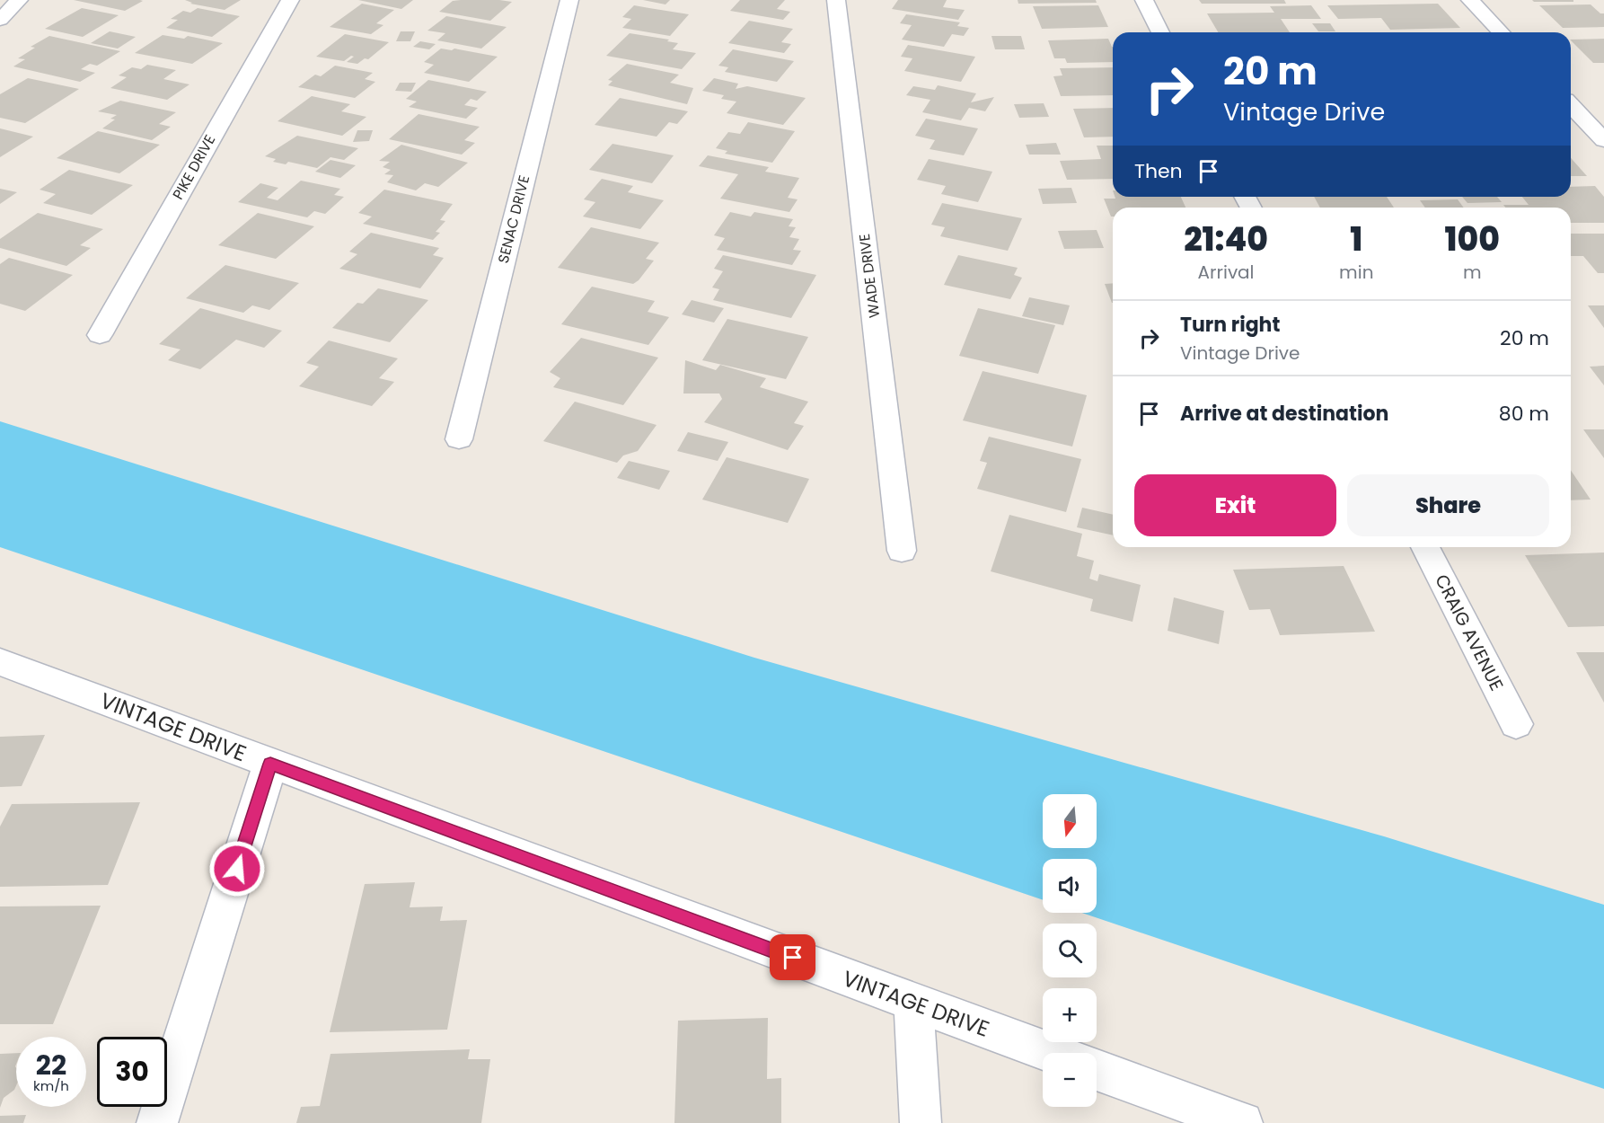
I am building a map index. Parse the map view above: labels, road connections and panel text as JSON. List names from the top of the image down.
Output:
{
  "streets": {
    "street": [
      "PIKE DRIVE",
      "SENAC DRIVE",
      "WADE DRIVE",
      "CRAIG AVENUE",
      "VINTAGE DRIVE"
    ]
  },
  "north": "bottom",
  "page": {
    "turn": ["20 m", "Vintage Drive"],
    "then": "Then",
    "eta": [
      "21:40",
      "Arrival",
      "1",
      "min",
      "100",
      "m"
    ],
    "list": [
      {
        "name": "Turn right",
        "note": "Vintage Drive",
        "value": "20 m"
      },
      {
        "name": "Arrive at destination",
        "value": "80 m"
      }
    ],
    "buttons": ["Exit", "Share"],
    "map_buttons": ["+", "−"],
    "speed": "22 km/h",
    "limit": "30"
  }
}
